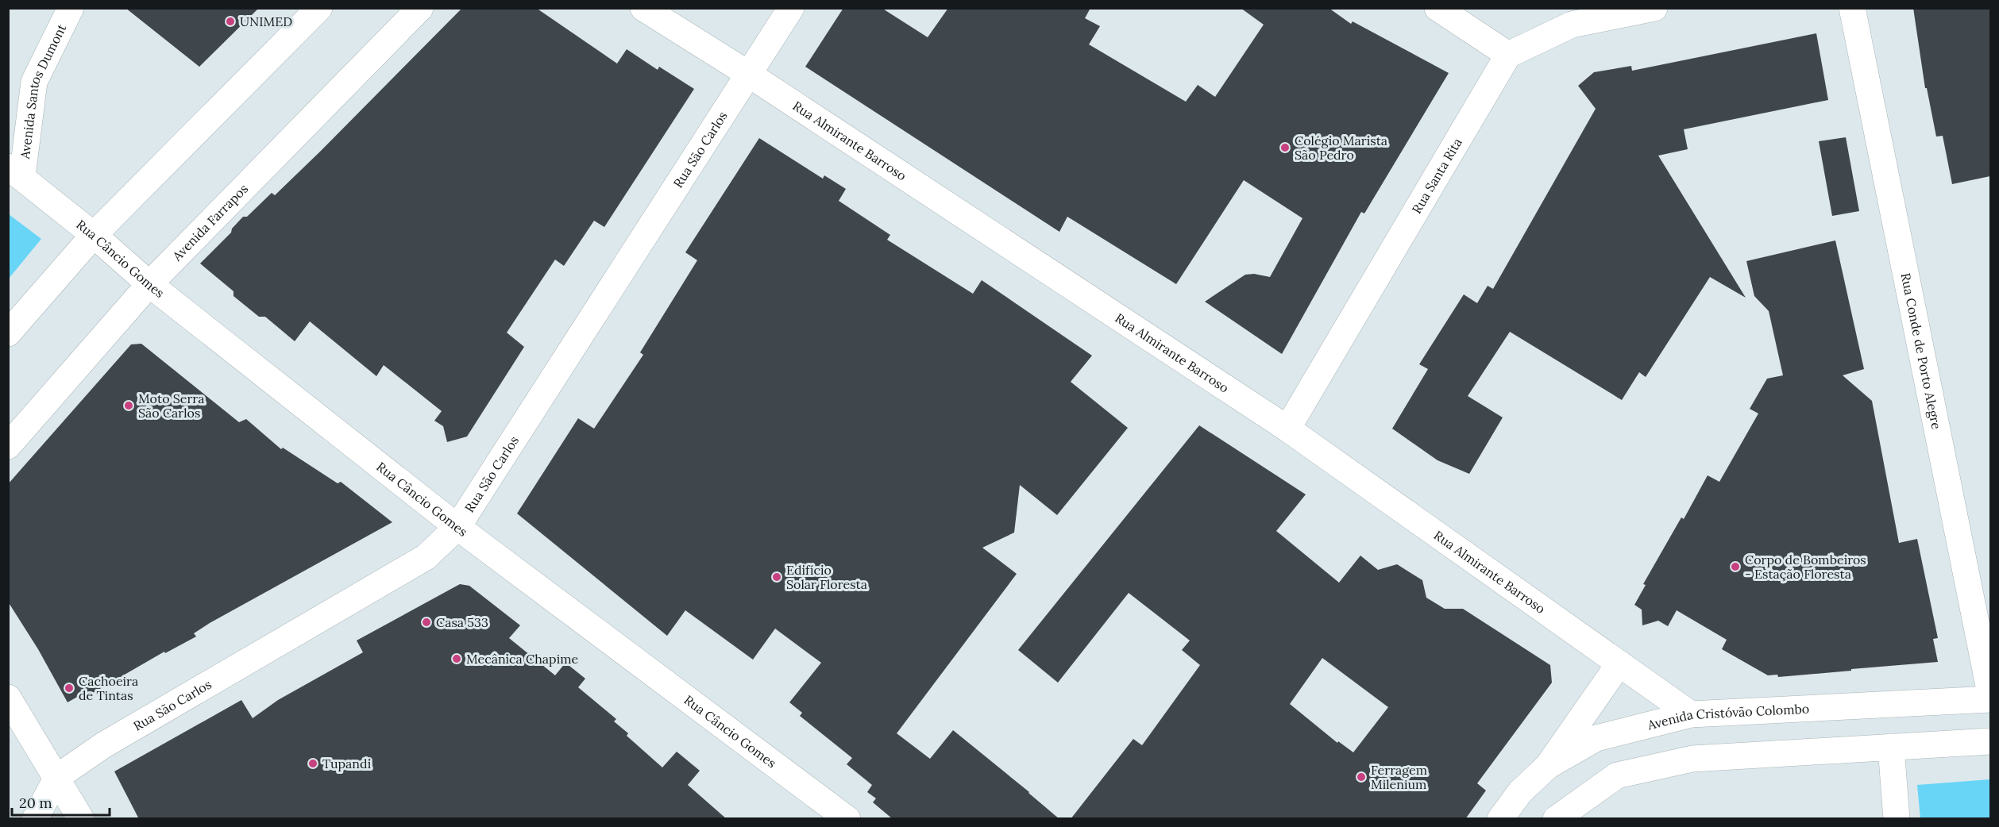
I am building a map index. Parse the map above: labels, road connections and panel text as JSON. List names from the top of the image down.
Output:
{
  "streets": {
    "street": [
      "Avenida Santos Dumont",
      "Rua Almirante Barroso",
      "Rua São Carlos",
      "Rua Santa Rita",
      "Avenida Farrapos",
      "Rua Câncio Gomes",
      "Rua Conde de Porto Alegre",
      "Avenida Cristóvão Colombo"
    ]
  },
  "crossings": [
    ["Avenida Santos Dumont", "Rua Câncio Gomes"],
    ["Rua Almirante Barroso", "Rua São Carlos"],
    ["Rua Almirante Barroso", "Rua Santa Rita"],
    ["Rua Almirante Barroso", "Avenida Cristóvão Colombo"],
    ["Rua São Carlos", "Rua Câncio Gomes"],
    ["Avenida Farrapos", "Rua Câncio Gomes"]
  ],
  "places": [
    "UNIMED",
    "Colégio Marista São Pedro",
    "Moto Serra São Carlos",
    "Corpo de Bombeiros - Estação Floresta",
    "Edifício Solar Floresta",
    "Casa 533",
    "Mecânica Chapime",
    "Cachoeira de Tintas",
    "Tupandi",
    "Ferragem Milenium"
  ],
  "scale_bar": "20 m"
}
